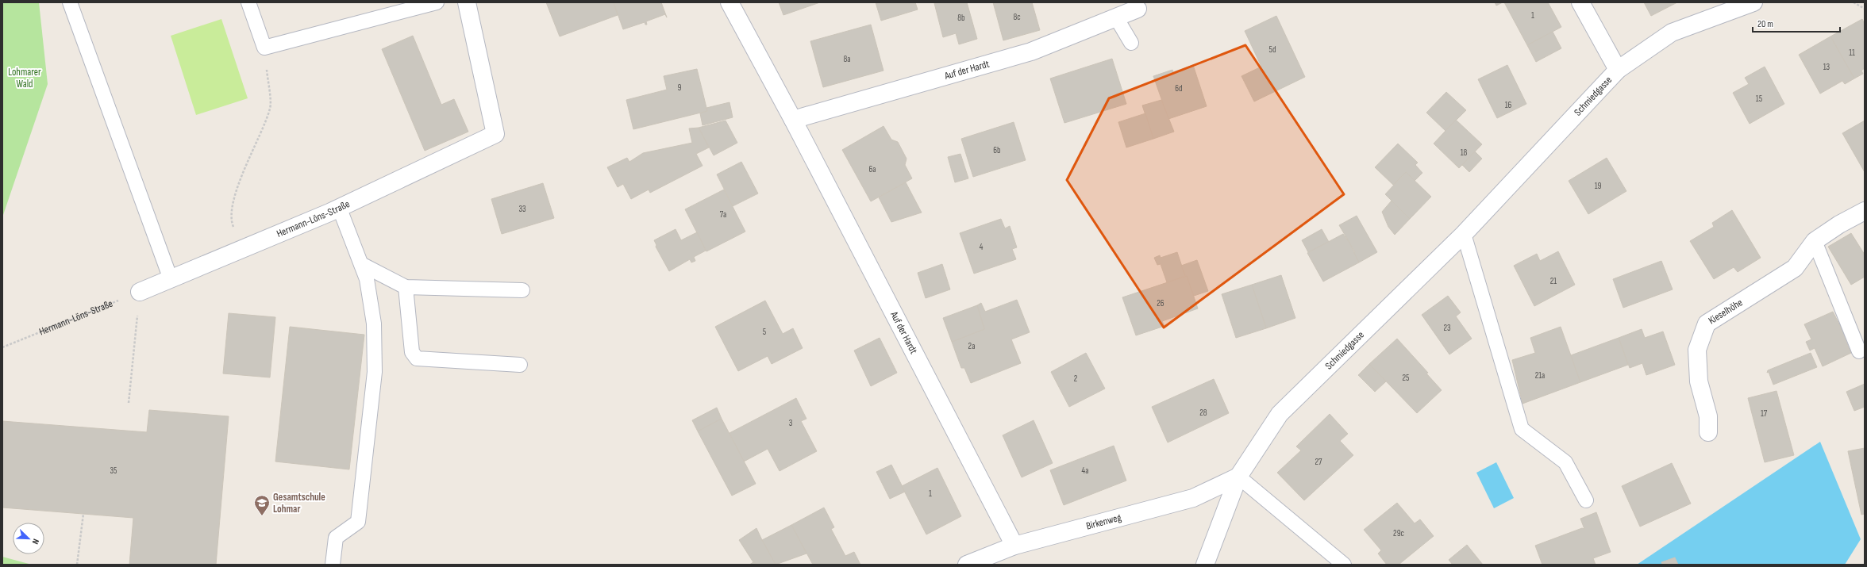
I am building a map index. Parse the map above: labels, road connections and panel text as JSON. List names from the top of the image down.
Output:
{
  "streets": {
    "street": [
      "Auf der Hardt",
      "Schmiedgasse",
      "Hermann-Löns-Straße",
      "Kieselhöhe",
      "Birkenweg"
    ]
  },
  "crossings": [
    ["Auf der Hardt", "Birkenweg"],
    ["Schmiedgasse", "Birkenweg"]
  ],
  "parks": ["Lohmarer Wald"],
  "places": {
    "school or university": ["Gesamtschule Lohmar"]
  },
  "house_numbers": [
    "1",
    "8c",
    "8b",
    "5d",
    "11",
    "8a",
    "13",
    "9",
    "6d",
    "15",
    "16",
    "6b",
    "18",
    "6a",
    "19",
    "33",
    "7a",
    "4",
    "21",
    "26",
    "23",
    "5",
    "2a",
    "21a",
    "25",
    "2",
    "28",
    "17",
    "3",
    "27",
    "35",
    "4a",
    "1",
    "29c"
  ],
  "scale_bar": "20 m",
  "north": "bottom right"
}
